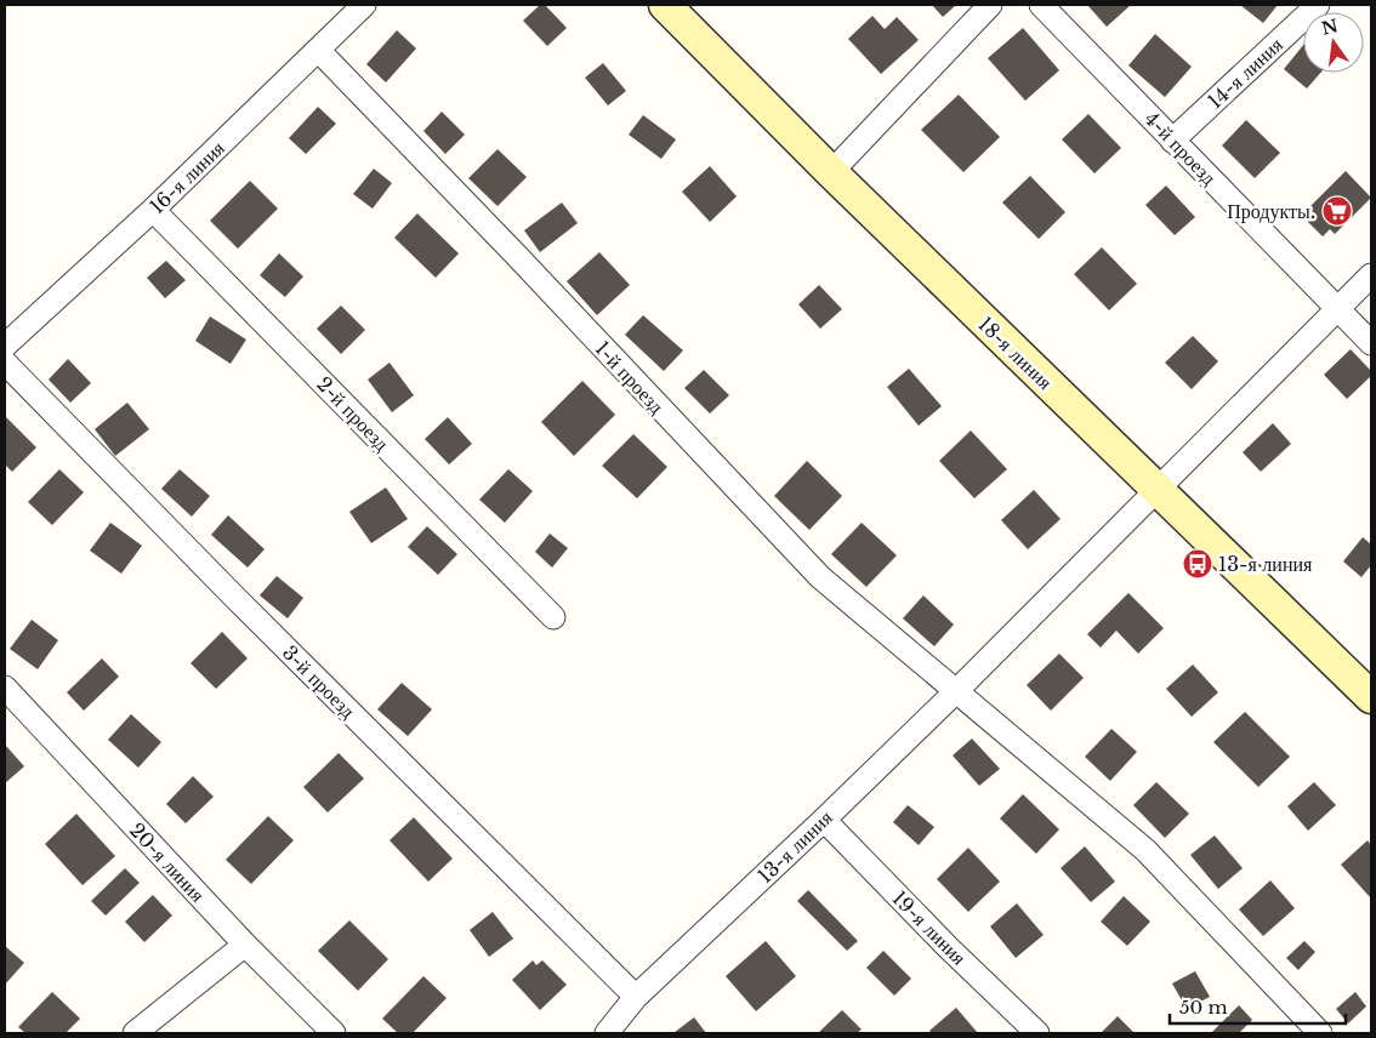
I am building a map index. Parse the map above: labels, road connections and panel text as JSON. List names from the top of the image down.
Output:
{
  "streets": {
    "street": [
      "14-я линия",
      "4-й проезд",
      "16-я линия",
      "18-я линия",
      "1-й проезд",
      "2-й проезд",
      "3-й проезд",
      "13-я линия",
      "20-я линия",
      "19-я линия"
    ]
  },
  "crossings": [
    ["14-я линия", "4-й проезд"],
    ["4-й проезд", "13-я линия"],
    ["16-я линия", "1-й проезд"],
    ["16-я линия", "2-й проезд"],
    ["18-я линия", "13-я линия"],
    ["1-й проезд", "13-я линия"],
    ["3-й проезд", "13-я линия"],
    ["13-я линия", "19-я линия"]
  ],
  "places": {
    "supermarket": ["Продукты."],
    "bus stop": ["13-я линия"]
  },
  "scale_bar": "50 m",
  "north": "top"
}
